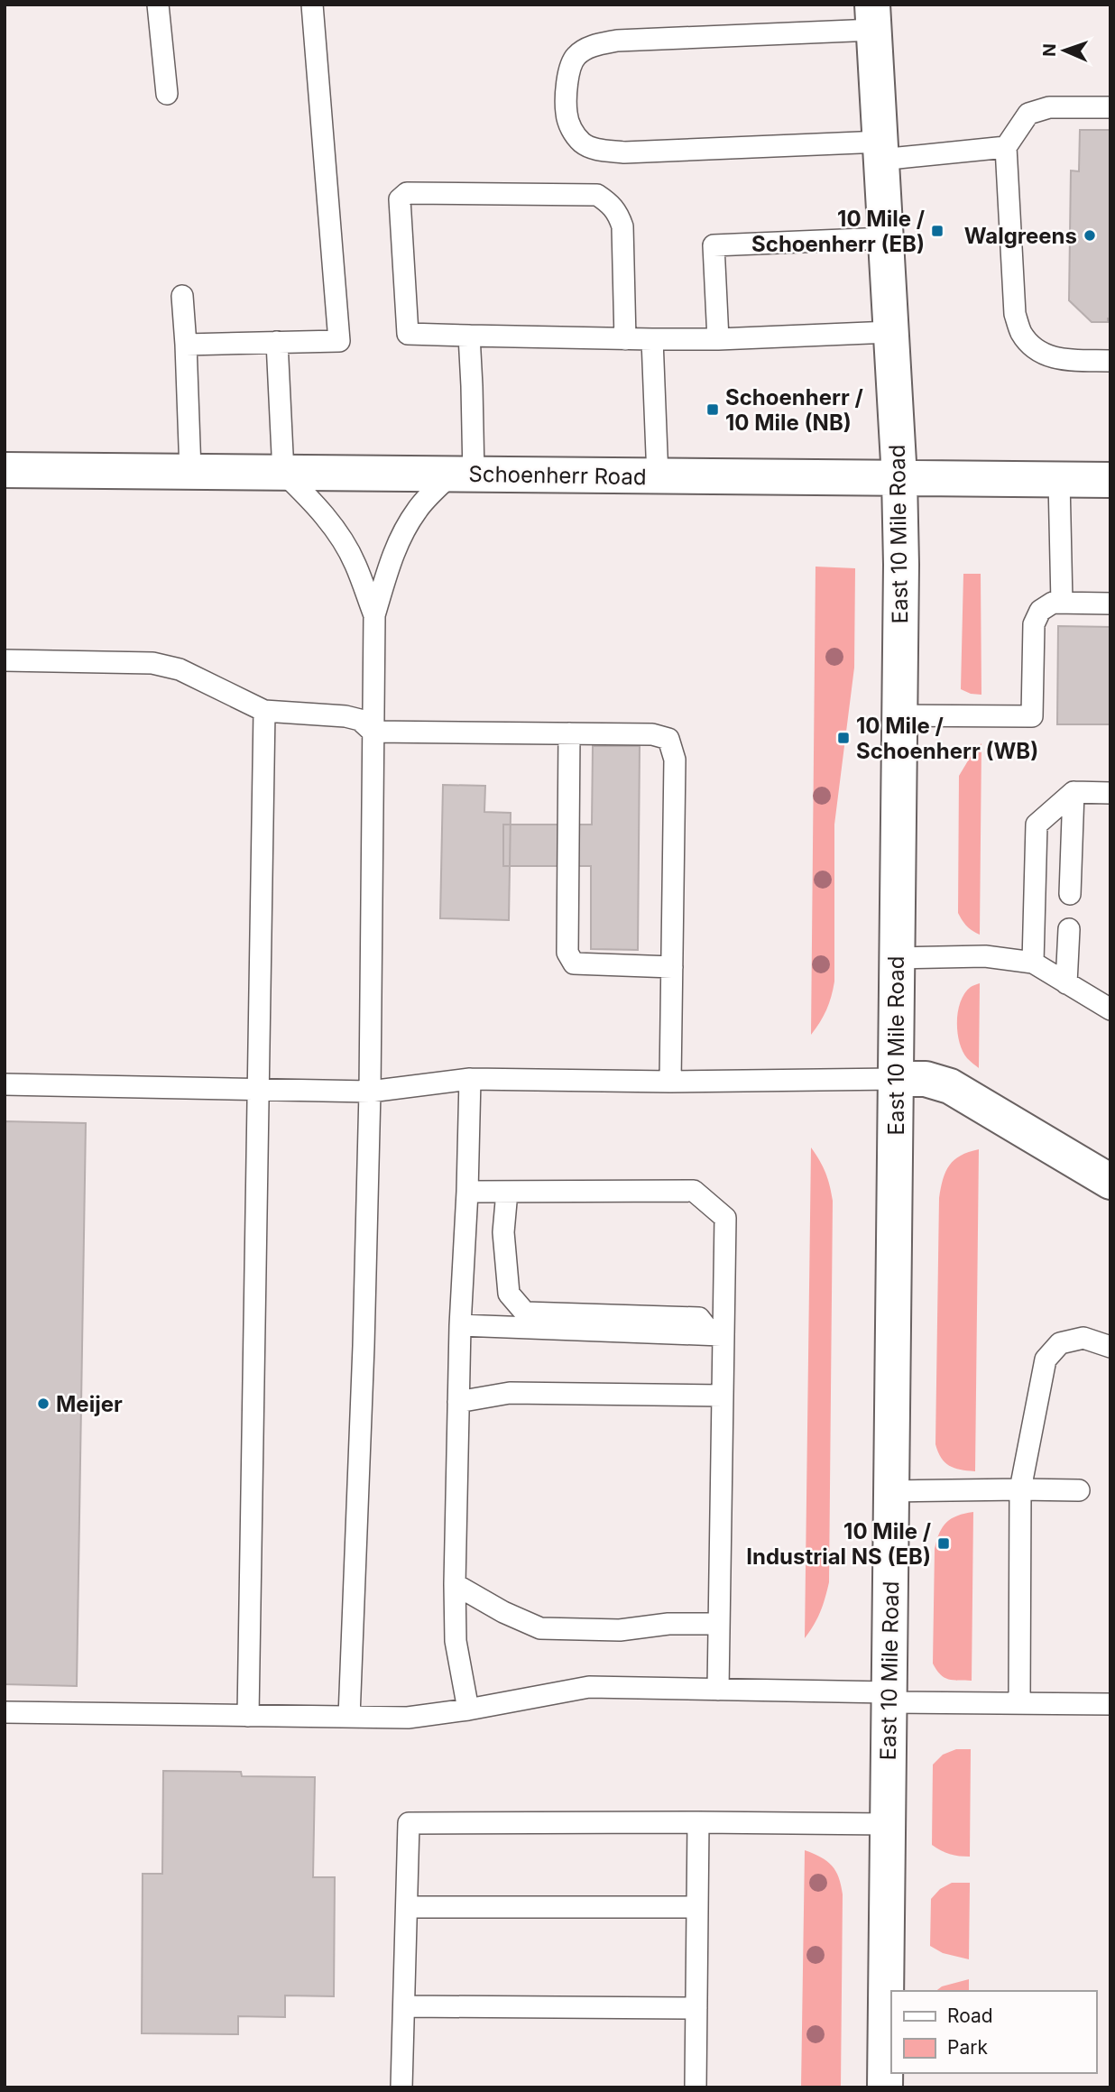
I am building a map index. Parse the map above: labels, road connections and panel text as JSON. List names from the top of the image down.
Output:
{
  "streets": {
    "main road": ["Schoenherr Road", "East 10 Mile Road"]
  },
  "crossings": [
    ["Schoenherr Road", "East 10 Mile Road"]
  ],
  "places": {
    "transit": [
      "10 Mile / Schoenherr (EB)",
      "Schoenherr / 10 Mile (NB)",
      "10 Mile / Schoenherr (WB)",
      "10 Mile / Industrial NS (EB)"
    ],
    "other": ["Walgreens", "Meijer"]
  },
  "legend": ["Road", "Park"],
  "north": "left"
}
